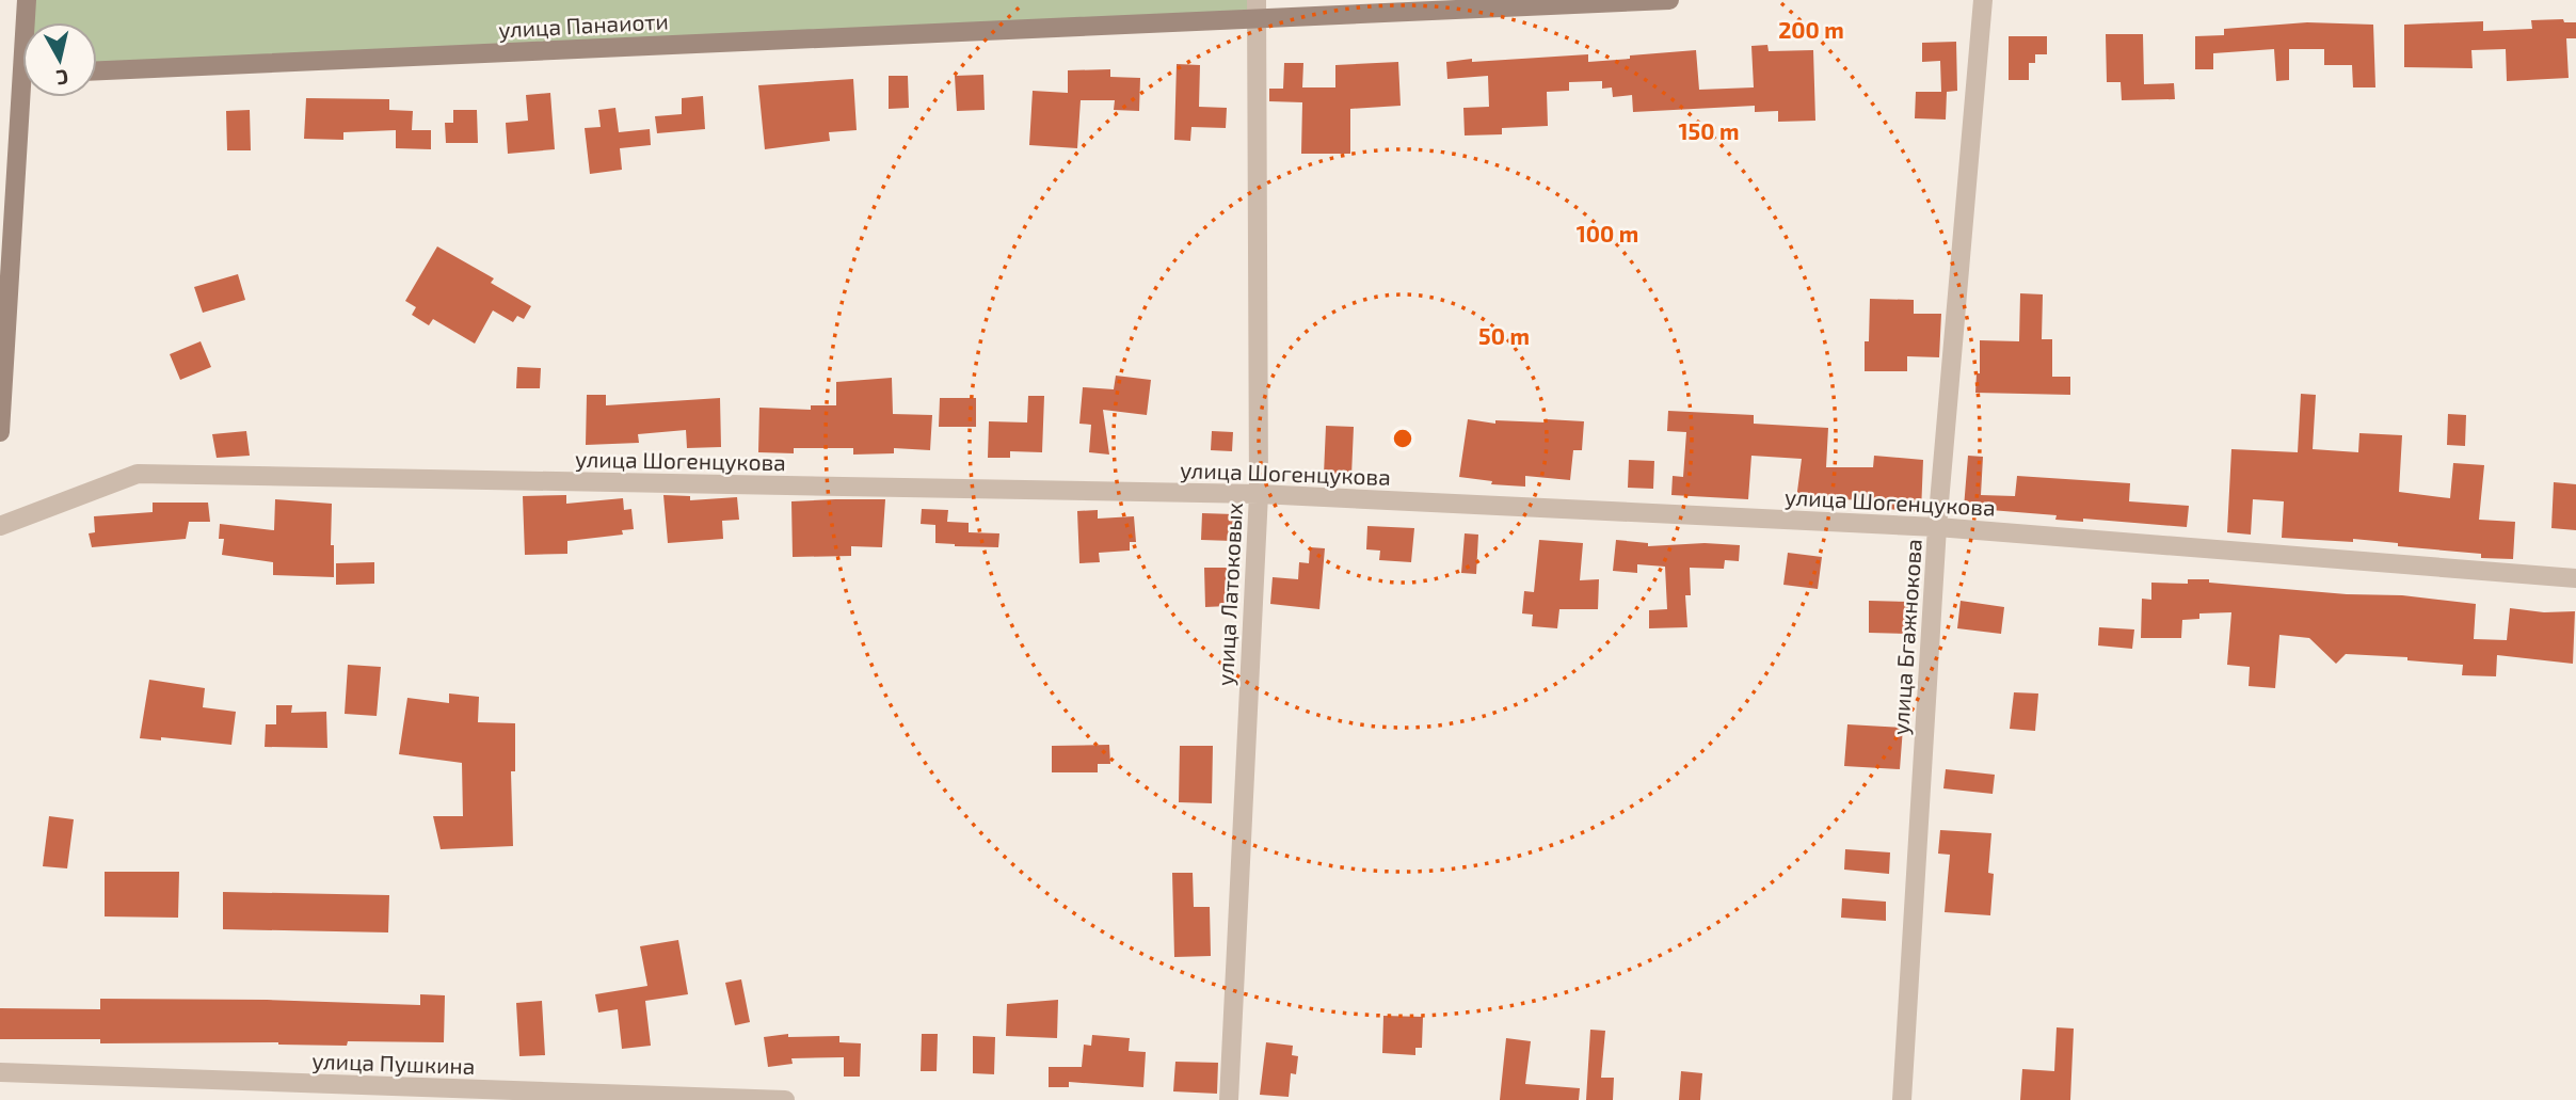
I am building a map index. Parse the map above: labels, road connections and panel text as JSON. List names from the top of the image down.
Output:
{
  "streets": {
    "street": [
      "улица Панаиоти",
      "улица Шогенцукова",
      "улица Латоковых",
      "улица Бгажнокова",
      "улица Пушкина"
    ]
  },
  "crossings": [
    ["улица Панаиоти", "улица Латоковых"],
    ["улица Шогенцукова", "улица Латоковых"],
    ["улица Шогенцукова", "улица Бгажнокова"]
  ],
  "north": "bottom",
  "rings": [
    "200 m",
    "150 m",
    "100 m",
    "50 m"
  ]
}
